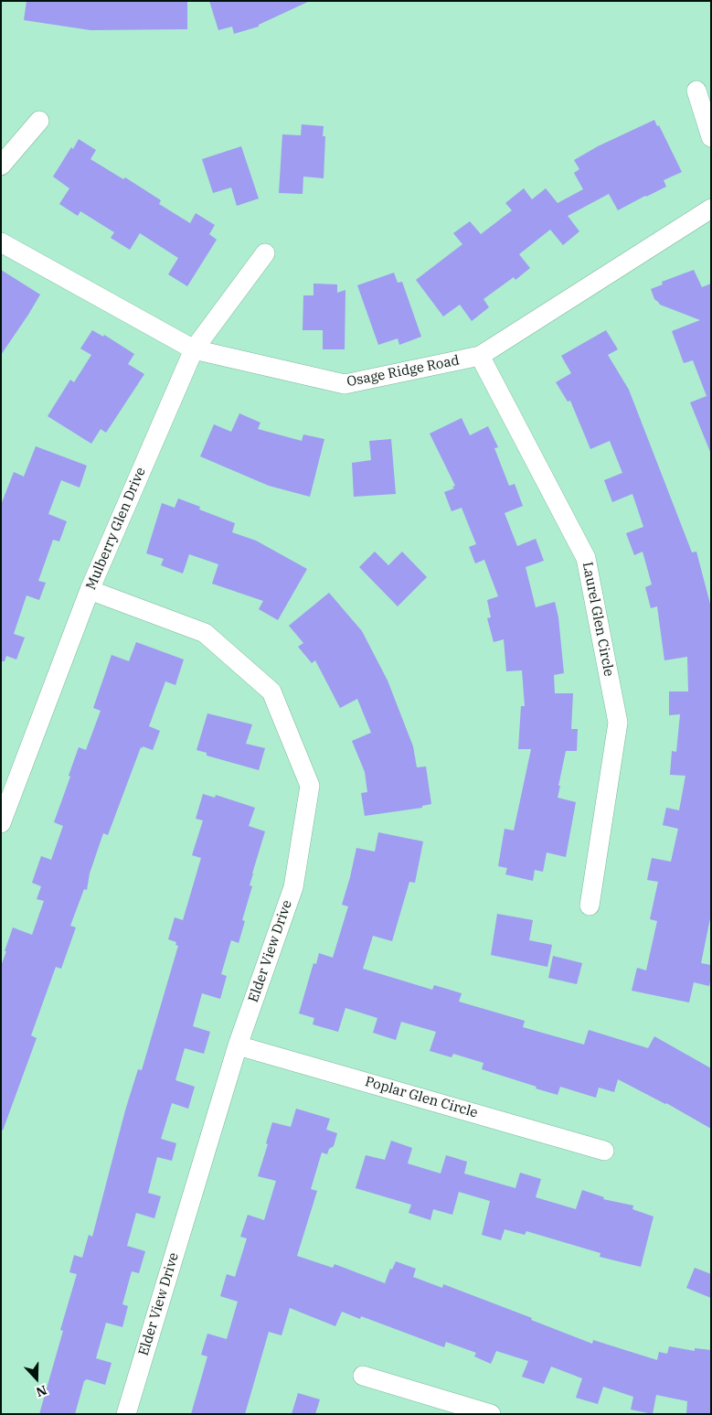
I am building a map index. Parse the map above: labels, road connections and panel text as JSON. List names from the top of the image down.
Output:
{
  "streets": {
    "street": [
      "Osage Ridge Road",
      "Mulberry Glen Drive",
      "Laurel Glen Circle",
      "Elder View Drive",
      "Poplar Glen Circle"
    ]
  },
  "crossings": [
    ["Osage Ridge Road", "Mulberry Glen Drive"],
    ["Osage Ridge Road", "Laurel Glen Circle"],
    ["Mulberry Glen Drive", "Elder View Drive"],
    ["Elder View Drive", "Poplar Glen Circle"]
  ],
  "north": "bottom"
}
